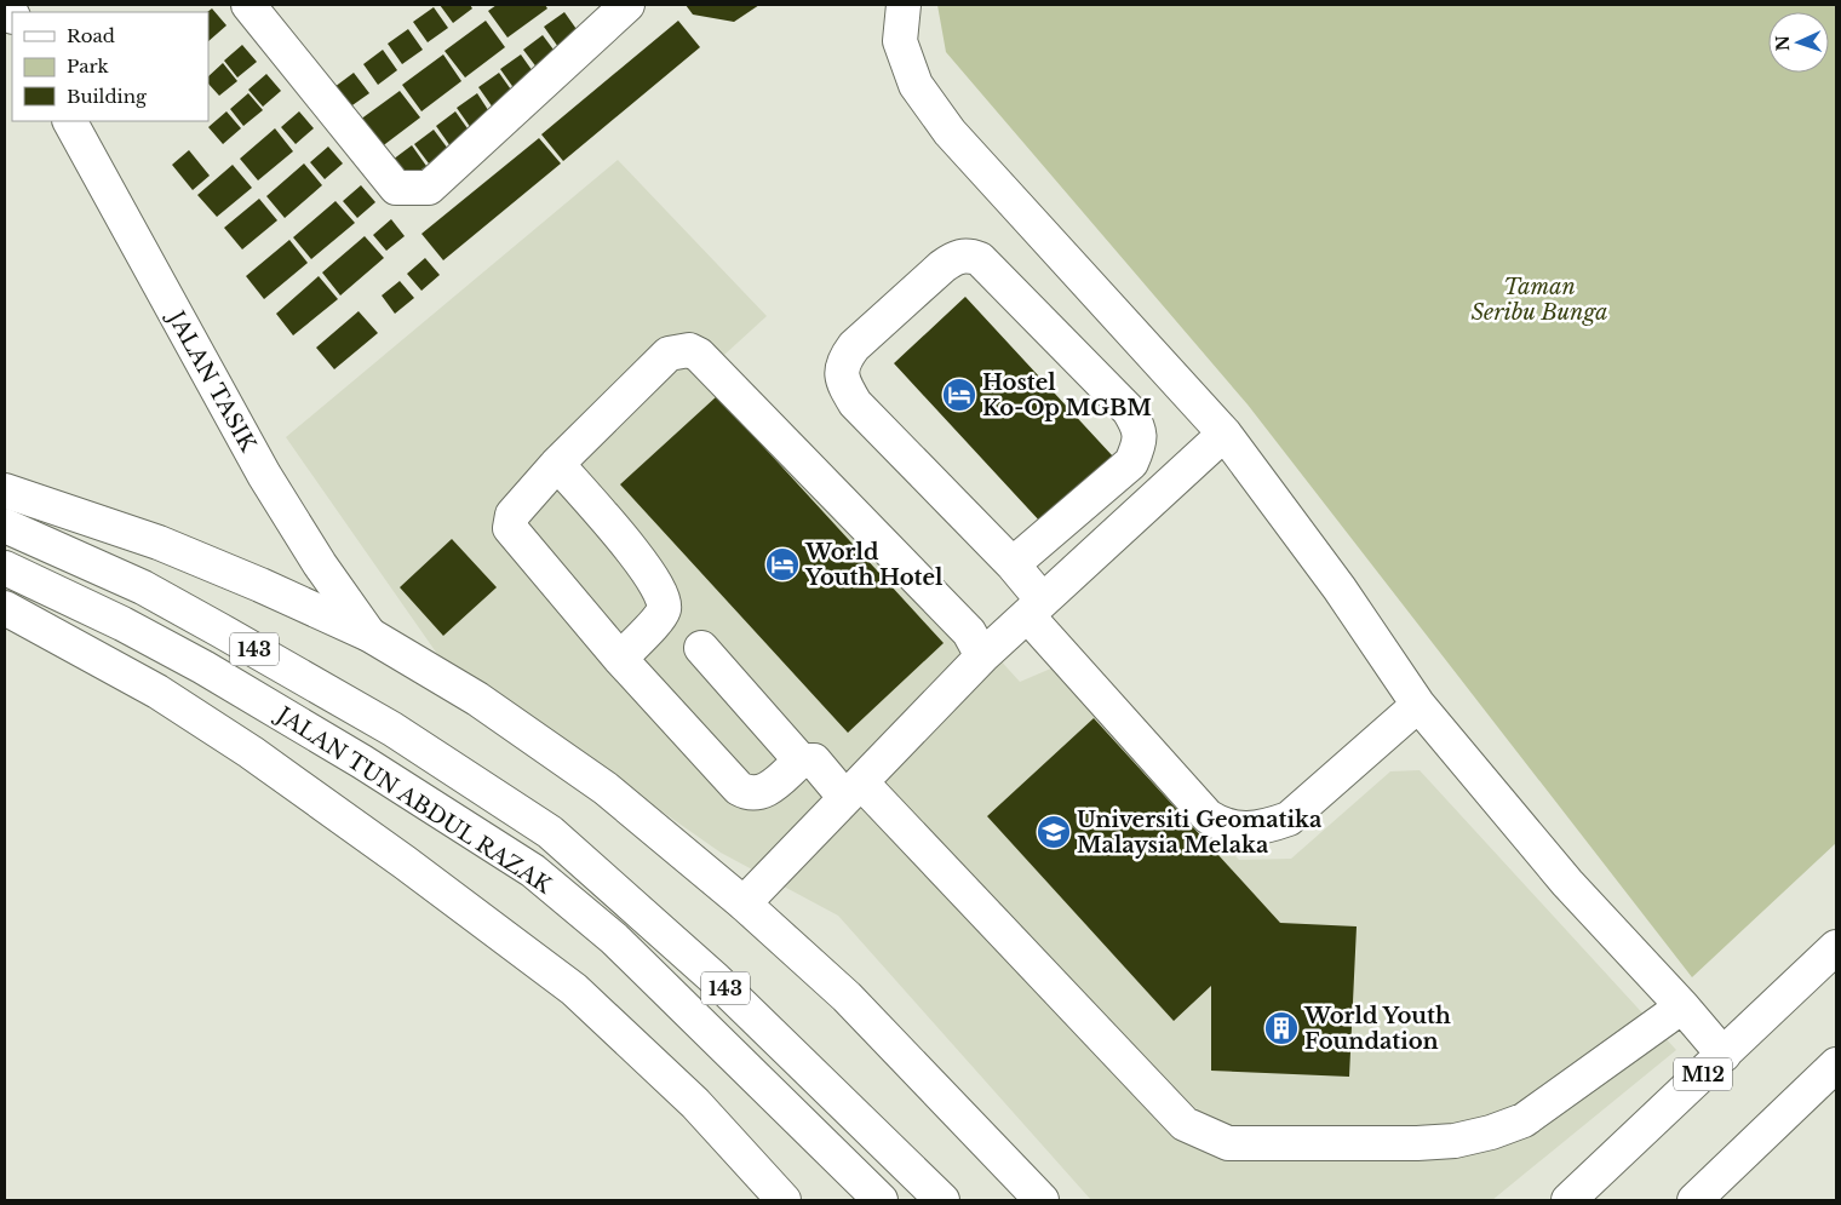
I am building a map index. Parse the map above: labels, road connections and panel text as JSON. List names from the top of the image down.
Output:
{
  "streets": {
    "main road": [
      "JALAN TASIK",
      "143",
      "JALAN TUN ABDUL RAZAK",
      "M12"
    ]
  },
  "parks": ["Taman Seribu Bunga"],
  "places": {
    "hotel": ["Hostel Ko-Op MGBM", "World Youth Hotel"],
    "school or university": ["Universiti Geomatika Malaysia Melaka"],
    "building": ["World Youth Foundation"]
  },
  "legend": ["Road", "Park", "Building"],
  "north": "left"
}
